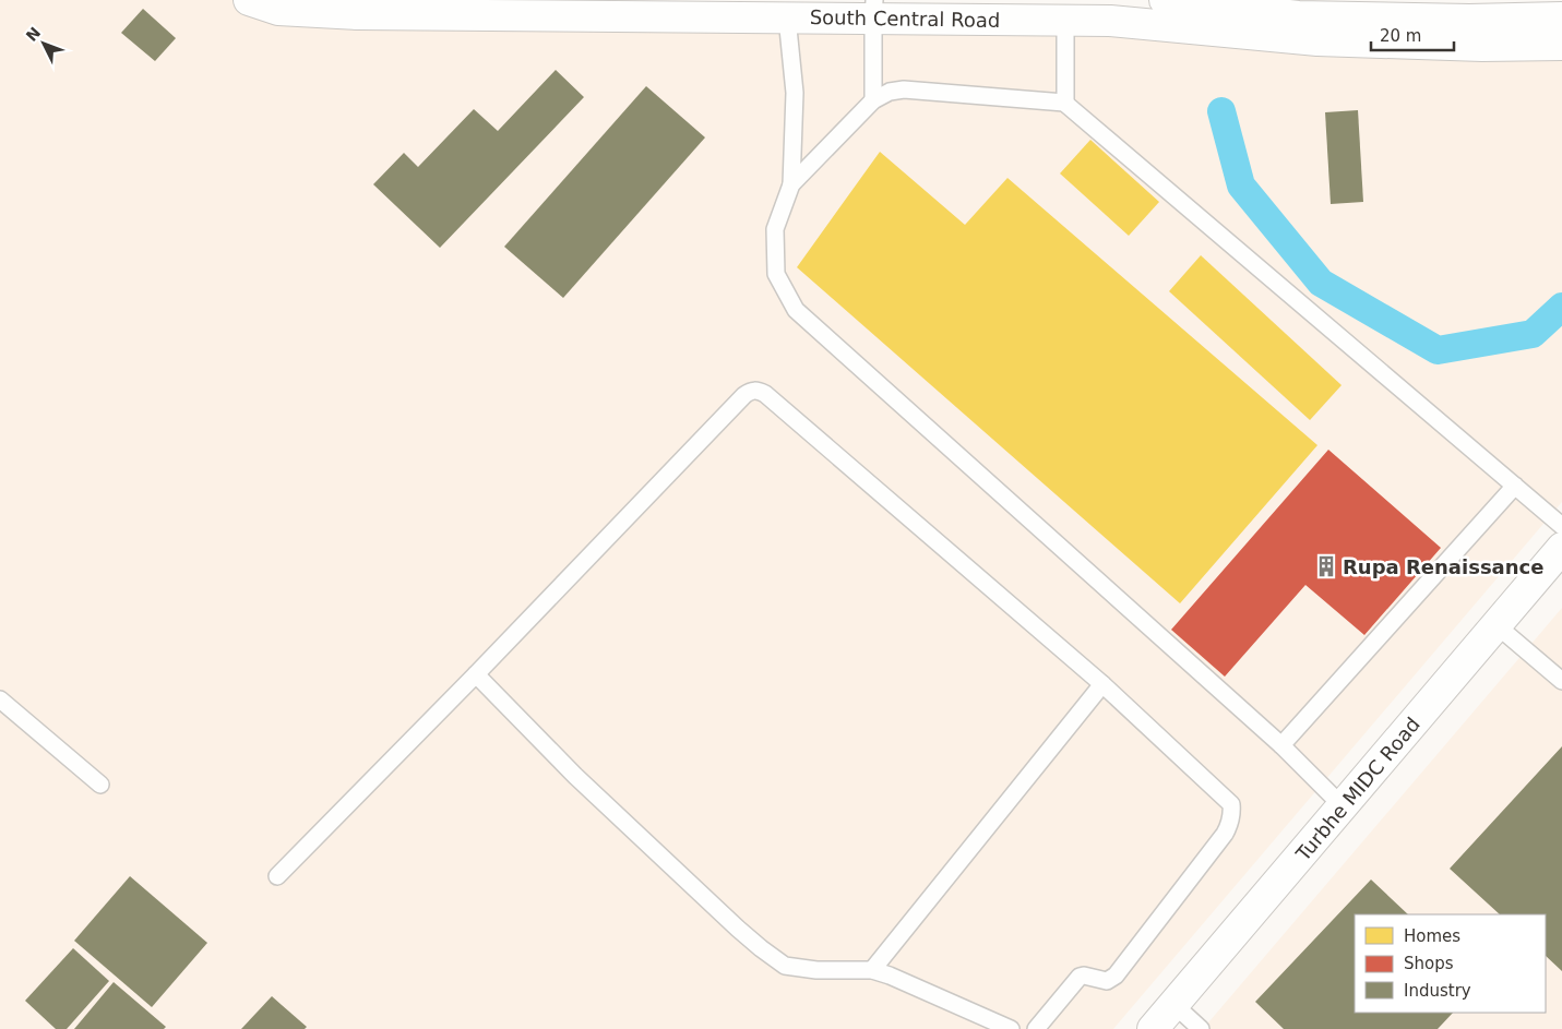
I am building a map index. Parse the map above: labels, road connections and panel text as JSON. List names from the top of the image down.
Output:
{
  "streets": {
    "street": ["South Central Road", "Turbhe MIDC Road"]
  },
  "places": {
    "building": ["Rupa Renaissance"]
  },
  "legend": ["Homes", "Shops", "Industry"],
  "scale_bar": "20 m",
  "north": "top left"
}
